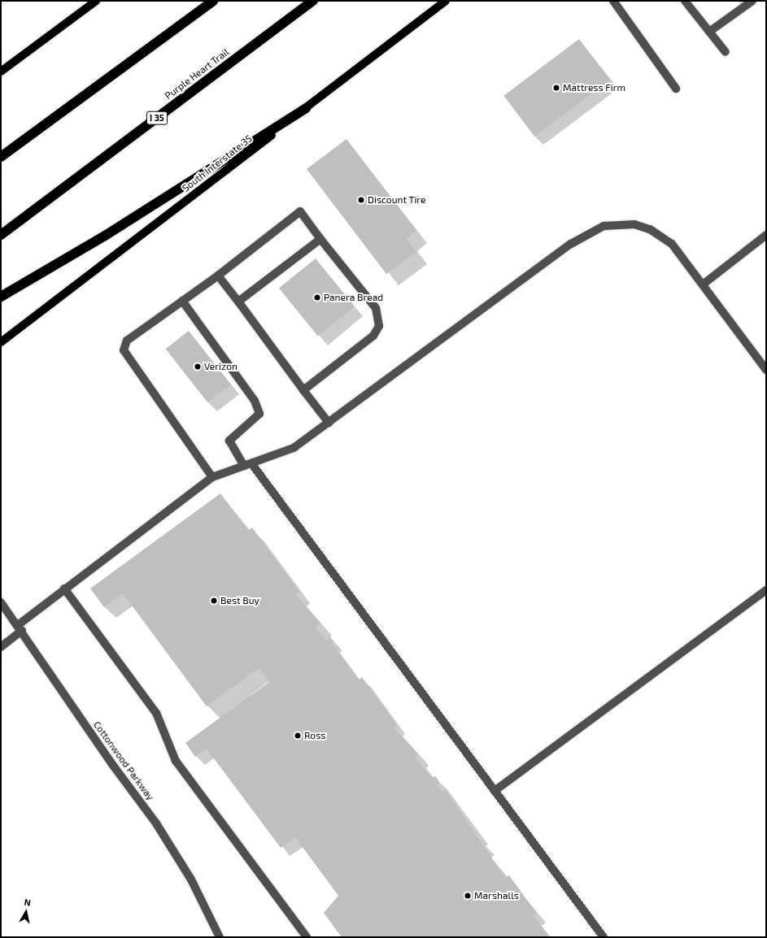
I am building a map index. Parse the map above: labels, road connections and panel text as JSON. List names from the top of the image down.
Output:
{
  "streets": {
    "highway": ["Purple Heart Trail", "I 35"],
    "main road": ["South Interstate 35"],
    "street": ["Cottonwood Parkway"]
  },
  "places": [
    "Mattress Firm",
    "Discount Tire",
    "Panera Bread",
    "Verizon",
    "Best Buy",
    "Ross",
    "Marshalls"
  ],
  "north": "top"
}
